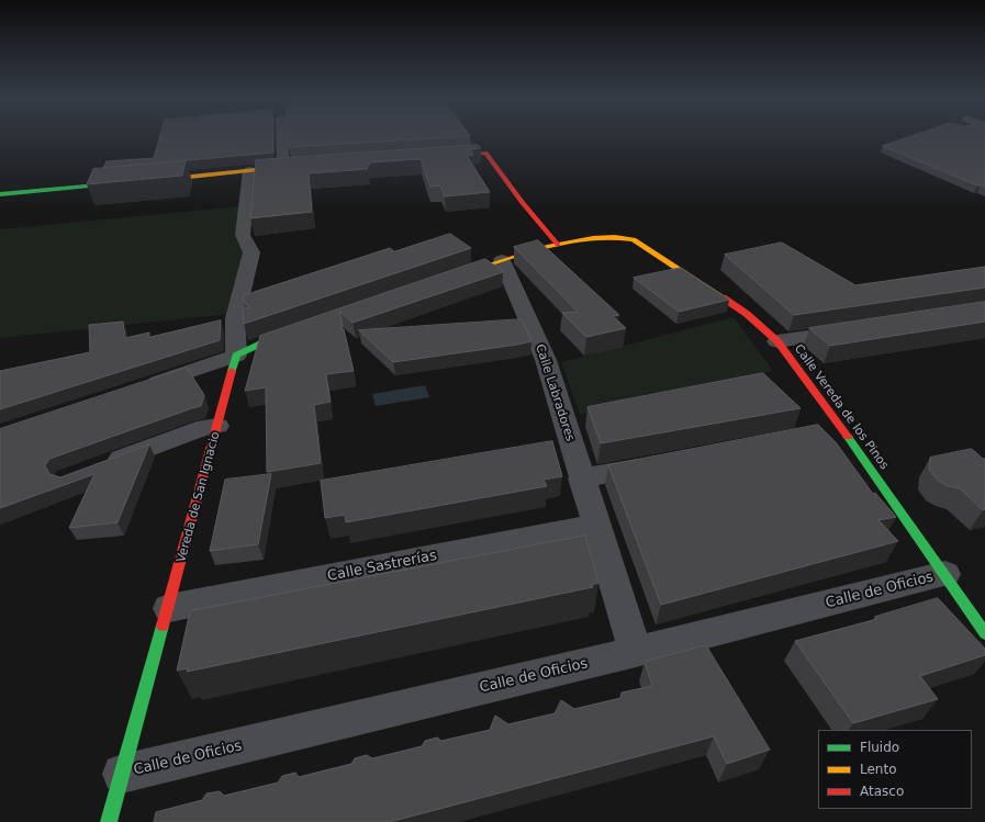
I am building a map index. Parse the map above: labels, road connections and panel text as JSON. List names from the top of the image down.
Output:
{
  "streets": {
    "street": [
      "Calle Labradores",
      "Calle Vereda de los Pinos",
      "Vereda de San Ignacio",
      "Calle Sastrerías",
      "Calle de Oficios"
    ]
  },
  "crossings": [
    ["Calle Labradores", "Calle Sastrerías"],
    ["Calle Labradores", "Calle de Oficios"],
    ["Calle Vereda de los Pinos", "Calle de Oficios"],
    ["Vereda de San Ignacio", "Calle Sastrerías"],
    ["Vereda de San Ignacio", "Calle de Oficios"]
  ],
  "legend": ["Fluido", "Lento", "Atasco"]
}
